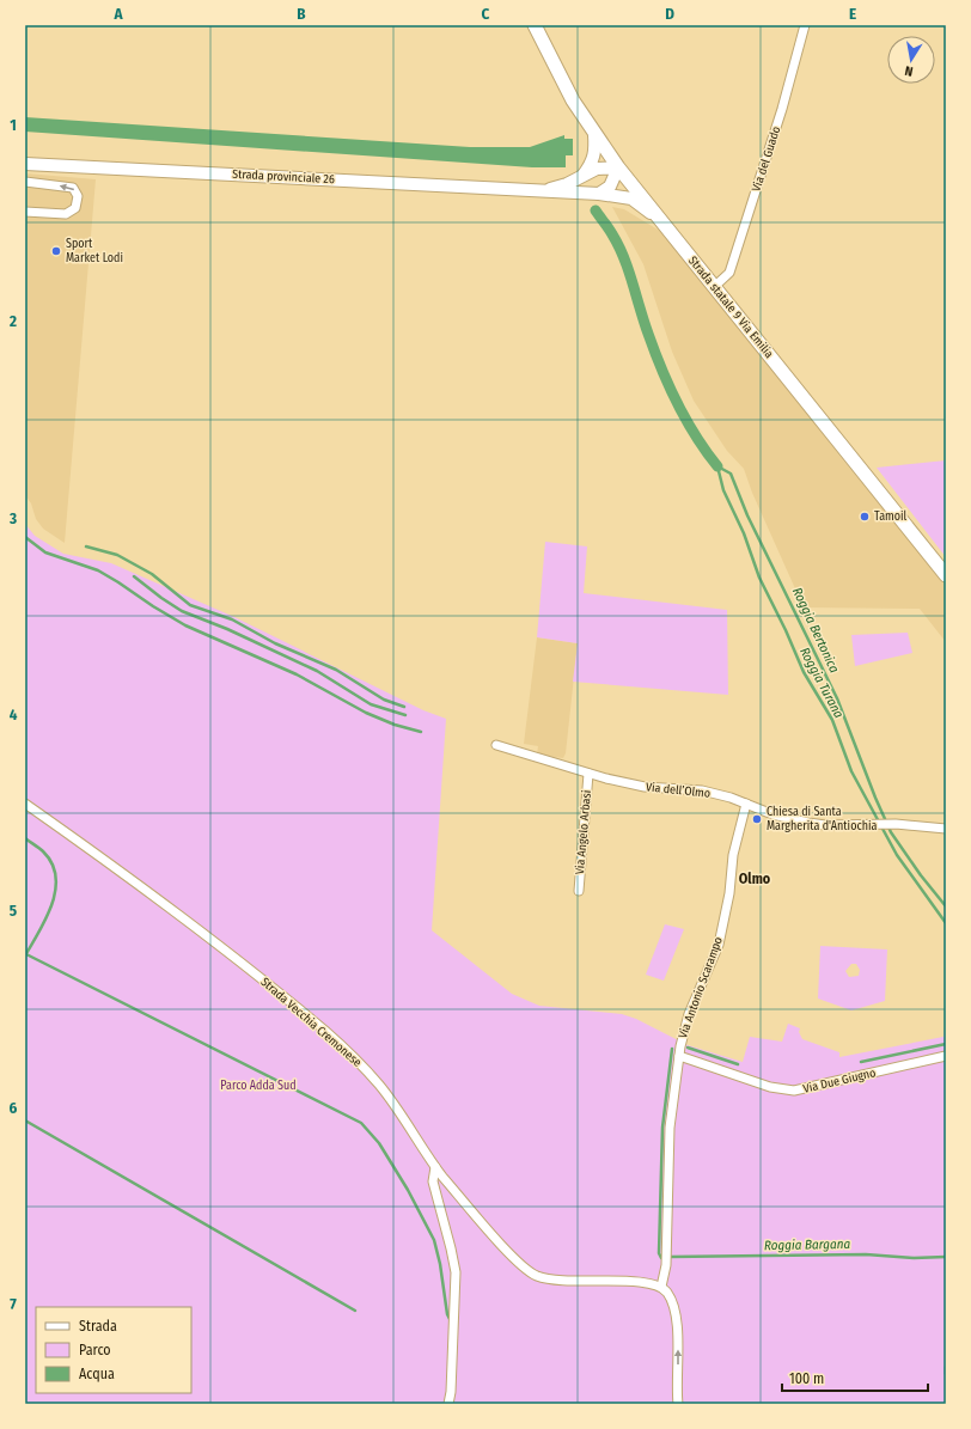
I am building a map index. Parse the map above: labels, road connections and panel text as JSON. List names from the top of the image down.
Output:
{
  "streets": {
    "main road": ["Strada provinciale 26", "Strada statale 9 Via Emilia"],
    "street": [
      "Via del Guado",
      "Via dell’Olmo",
      "Via Angelo Arbasi",
      "Via Antonio Scarampo",
      "Strada Vecchia Cremonese",
      "Via Due Giugno"
    ]
  },
  "crossings": [
    ["Via del Guado", "Strada statale 9 Via Emilia"],
    ["Strada provinciale 26", "Strada statale 9 Via Emilia"],
    ["Via dell’Olmo", "Via Angelo Arbasi"],
    ["Via dell’Olmo", "Via Antonio Scarampo"],
    ["Via Antonio Scarampo", "Strada Vecchia Cremonese"],
    ["Via Antonio Scarampo", "Via Due Giugno"]
  ],
  "districts": ["Olmo"],
  "water": ["Roggia Bertonica", "Roggia Turana", "Roggia Bargana"],
  "parks": ["Parco Adda Sud"],
  "places": ["Sport Market Lodi", "Tamoil", "Chiesa di Santa Margherita d'Antiochia"],
  "legend": ["Strada", "Parco", "Acqua"],
  "scale_bar": "100 m",
  "north": "bottom",
  "grid": {
    "columns": [
      "A",
      "B",
      "C",
      "D",
      "E"
    ],
    "rows": [
      "1",
      "2",
      "3",
      "4",
      "5",
      "6",
      "7"
    ]
  }
}
